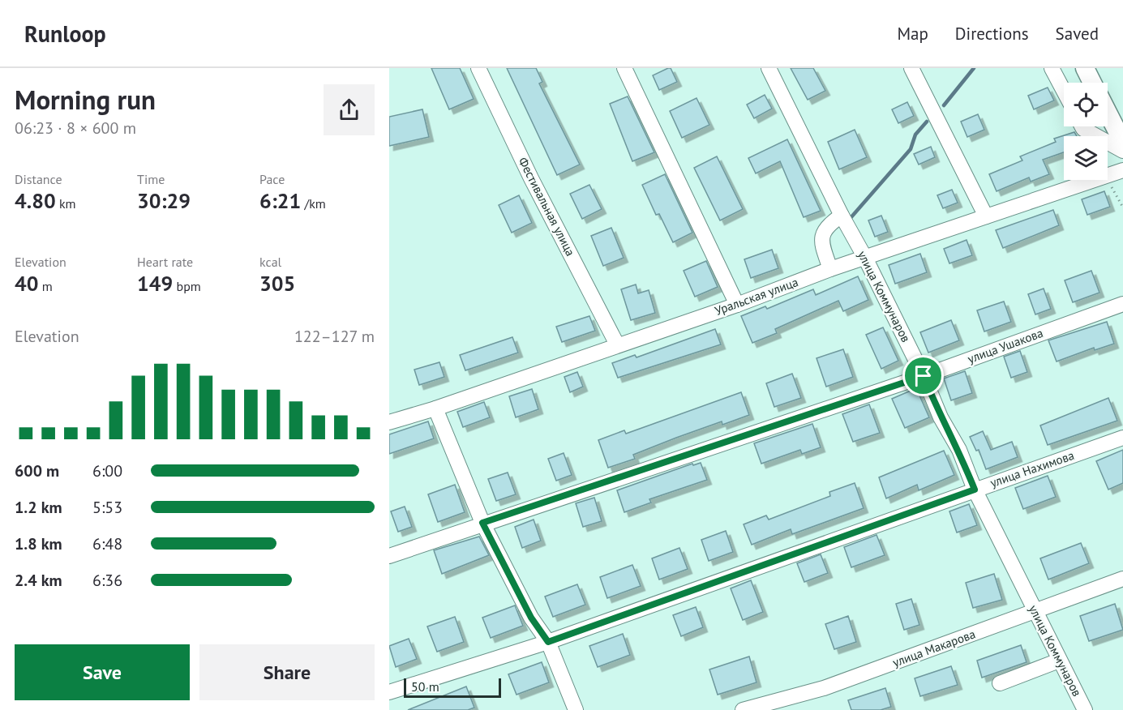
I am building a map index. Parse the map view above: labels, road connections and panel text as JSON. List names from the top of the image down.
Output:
{
  "streets": {
    "street": [
      "Фестивальная улица",
      "Уральская улица",
      "улица Коммунаров",
      "улица Ушакова",
      "улица Нахимова",
      "улица Макарова"
    ]
  },
  "crossings": [
    ["Фестивальная улица", "Уральская улица"],
    ["Уральская улица", "улица Коммунаров"],
    ["улица Коммунаров", "улица Ушакова"],
    ["улица Коммунаров", "улица Нахимова"],
    ["улица Коммунаров", "улица Макарова"]
  ],
  "scale_bar": "50 m",
  "page": {
    "header": "Runloop",
    "nav": ["Map", "Directions", "Saved"],
    "heading": ["Morning run", "06:23 · 8 × 600 m"],
    "stats": [
      ["Distance", "4.80 km"],
      ["Time", "30:29"],
      ["Pace", "6:21 /km"],
      ["Elevation", "40 m"],
      ["Heart rate", "149 bpm"],
      ["kcal", "305"]
    ],
    "chart": ["Elevation", "122–127 m"],
    "list": [
      {
        "name": "600 m",
        "note": "6:00"
      },
      {
        "name": "1.2 km",
        "note": "5:53"
      },
      {
        "name": "1.8 km",
        "note": "6:48"
      },
      {
        "name": "2.4 km",
        "note": "6:36"
      }
    ],
    "buttons": ["Save", "Share"],
    "scale": "50 m"
  }
}
